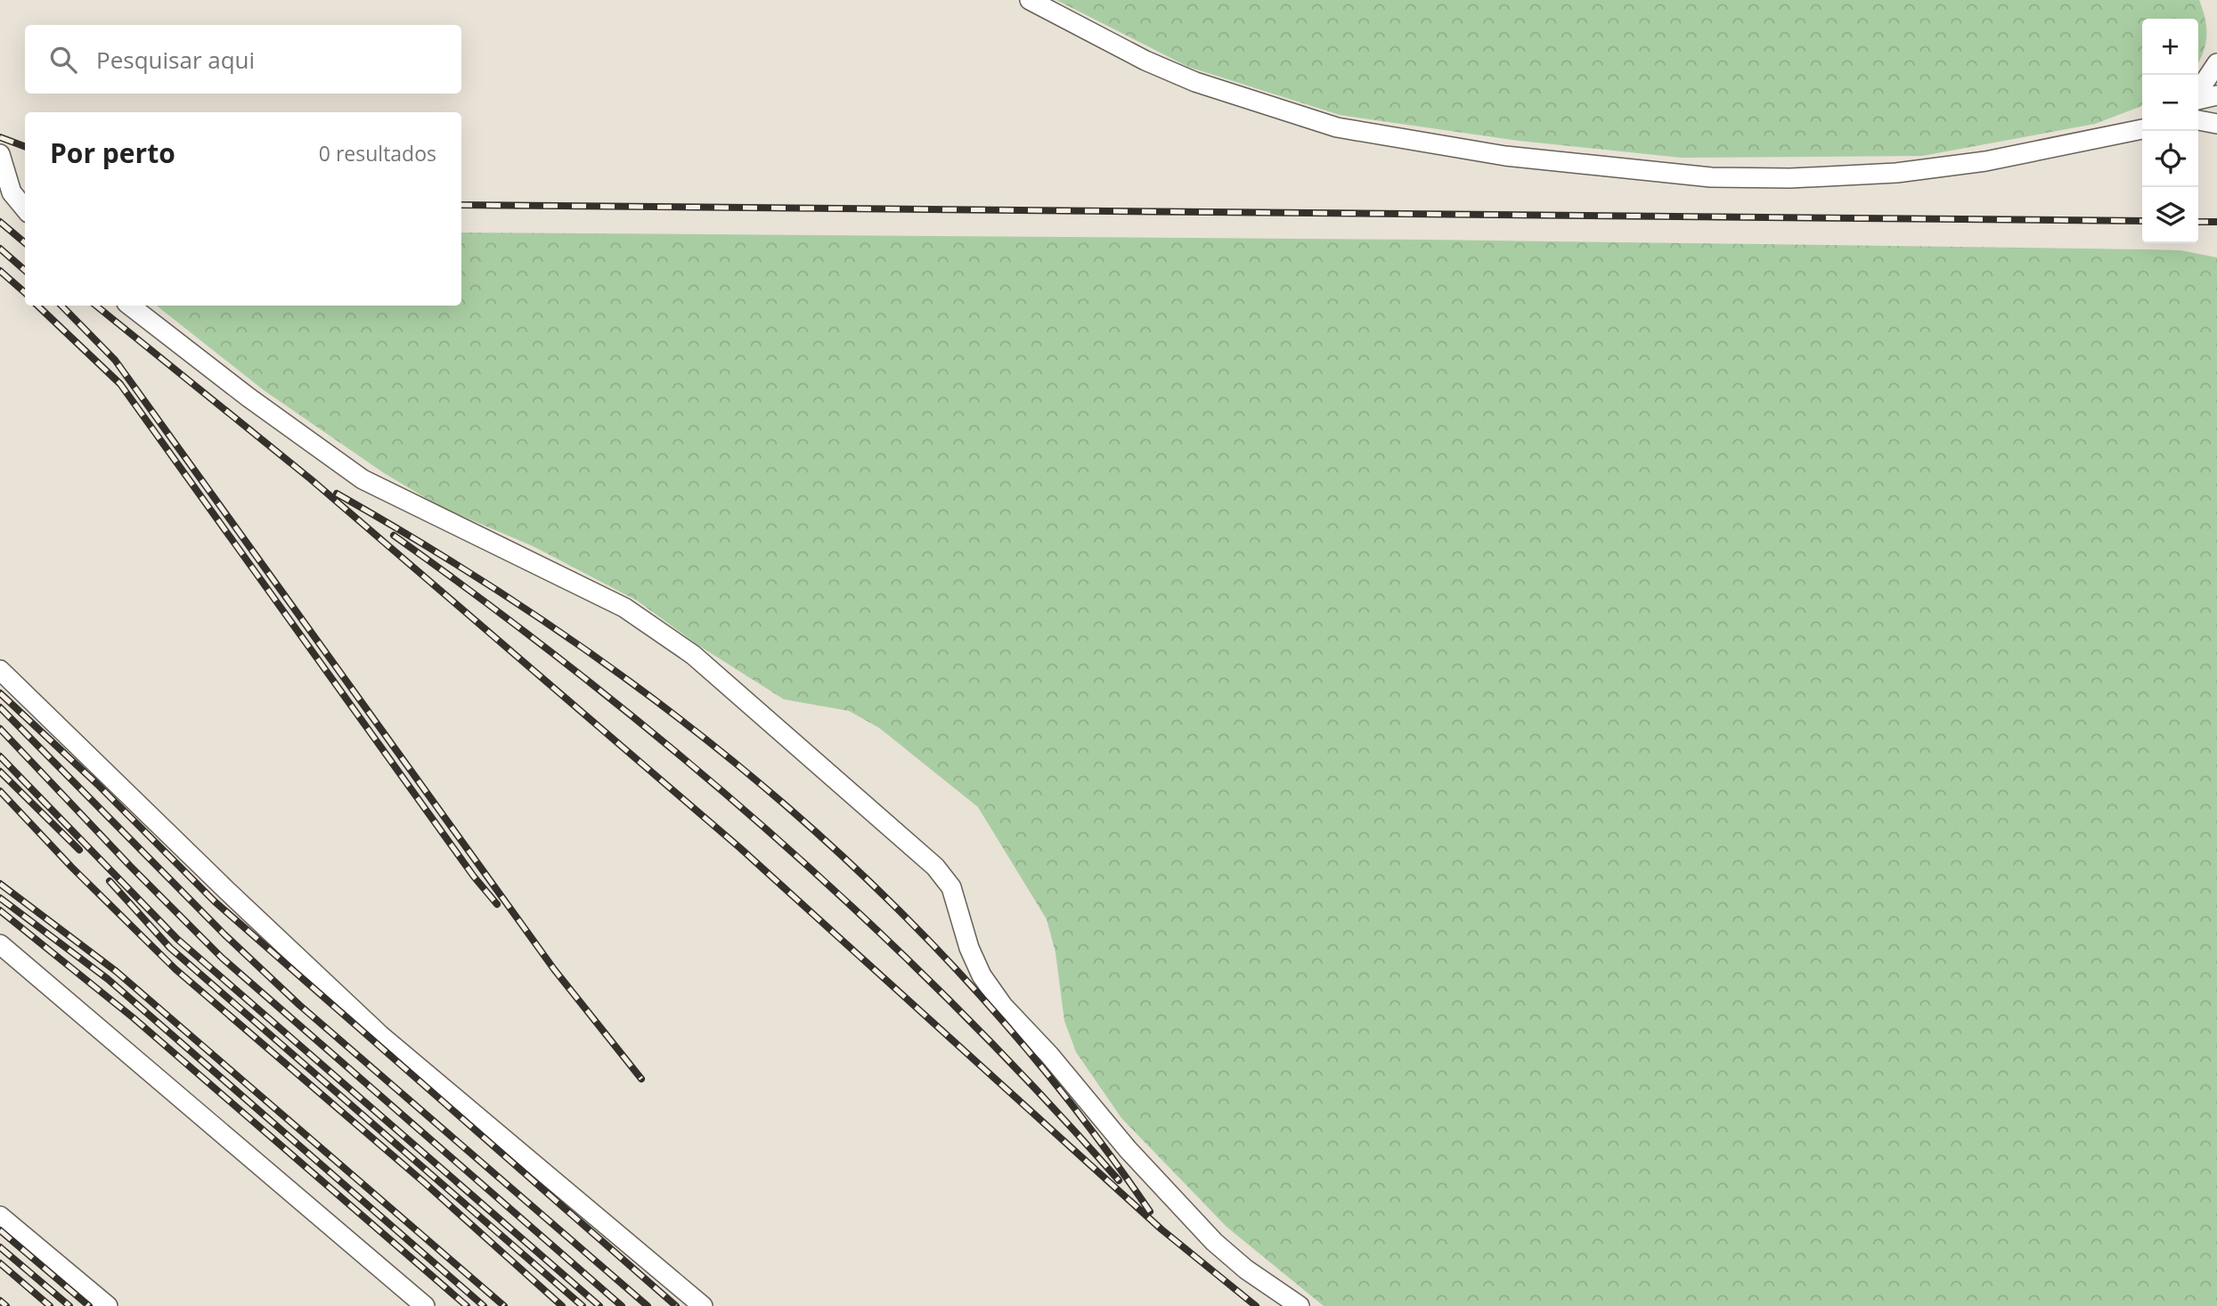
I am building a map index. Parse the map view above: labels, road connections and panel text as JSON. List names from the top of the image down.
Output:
{
  "page": {
    "map_buttons": ["+", "−"],
    "search": "Pesquisar aqui",
    "heading": ["Por perto", "0 resultados"]
  }
}
